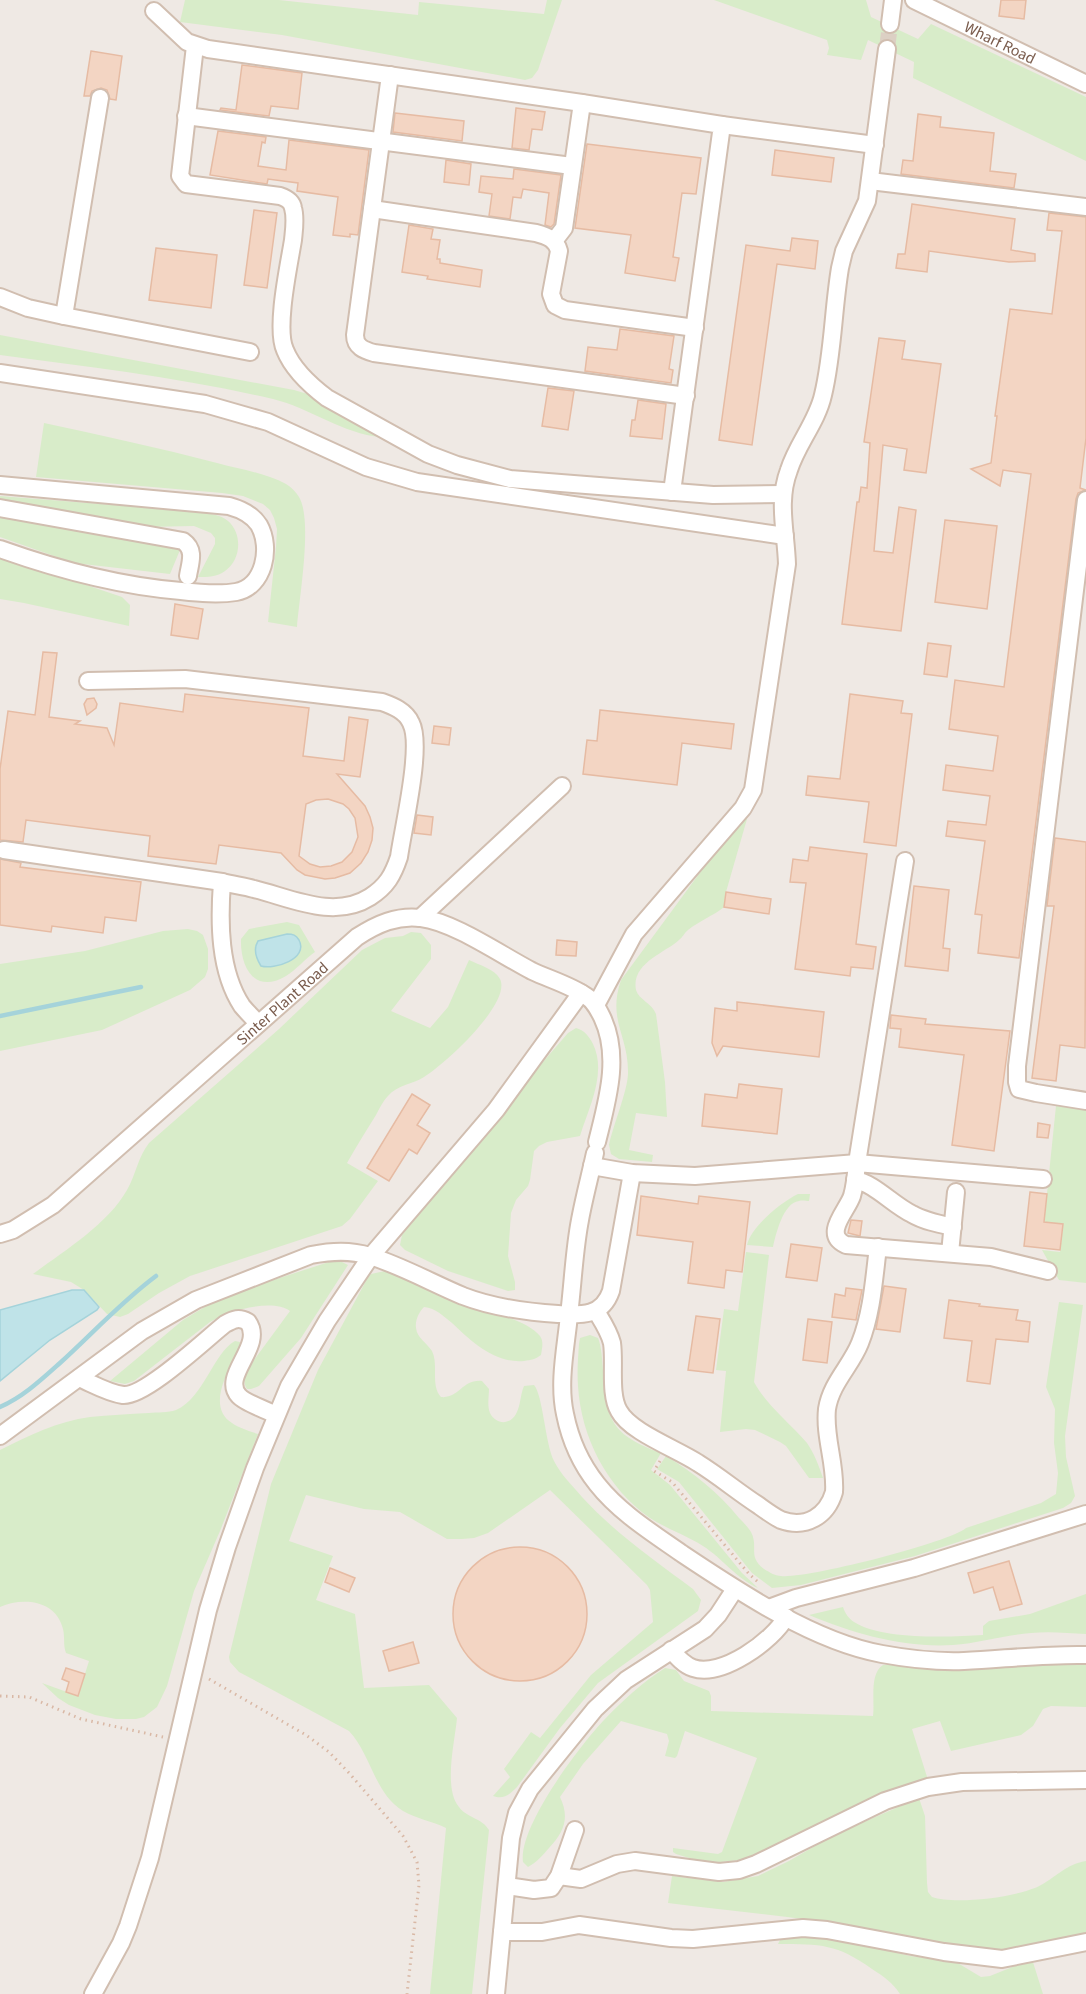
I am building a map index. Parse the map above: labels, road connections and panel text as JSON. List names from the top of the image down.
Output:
{
  "streets": {
    "lane": ["Wharf Road", "Sinter Plant Road"]
  }
}
